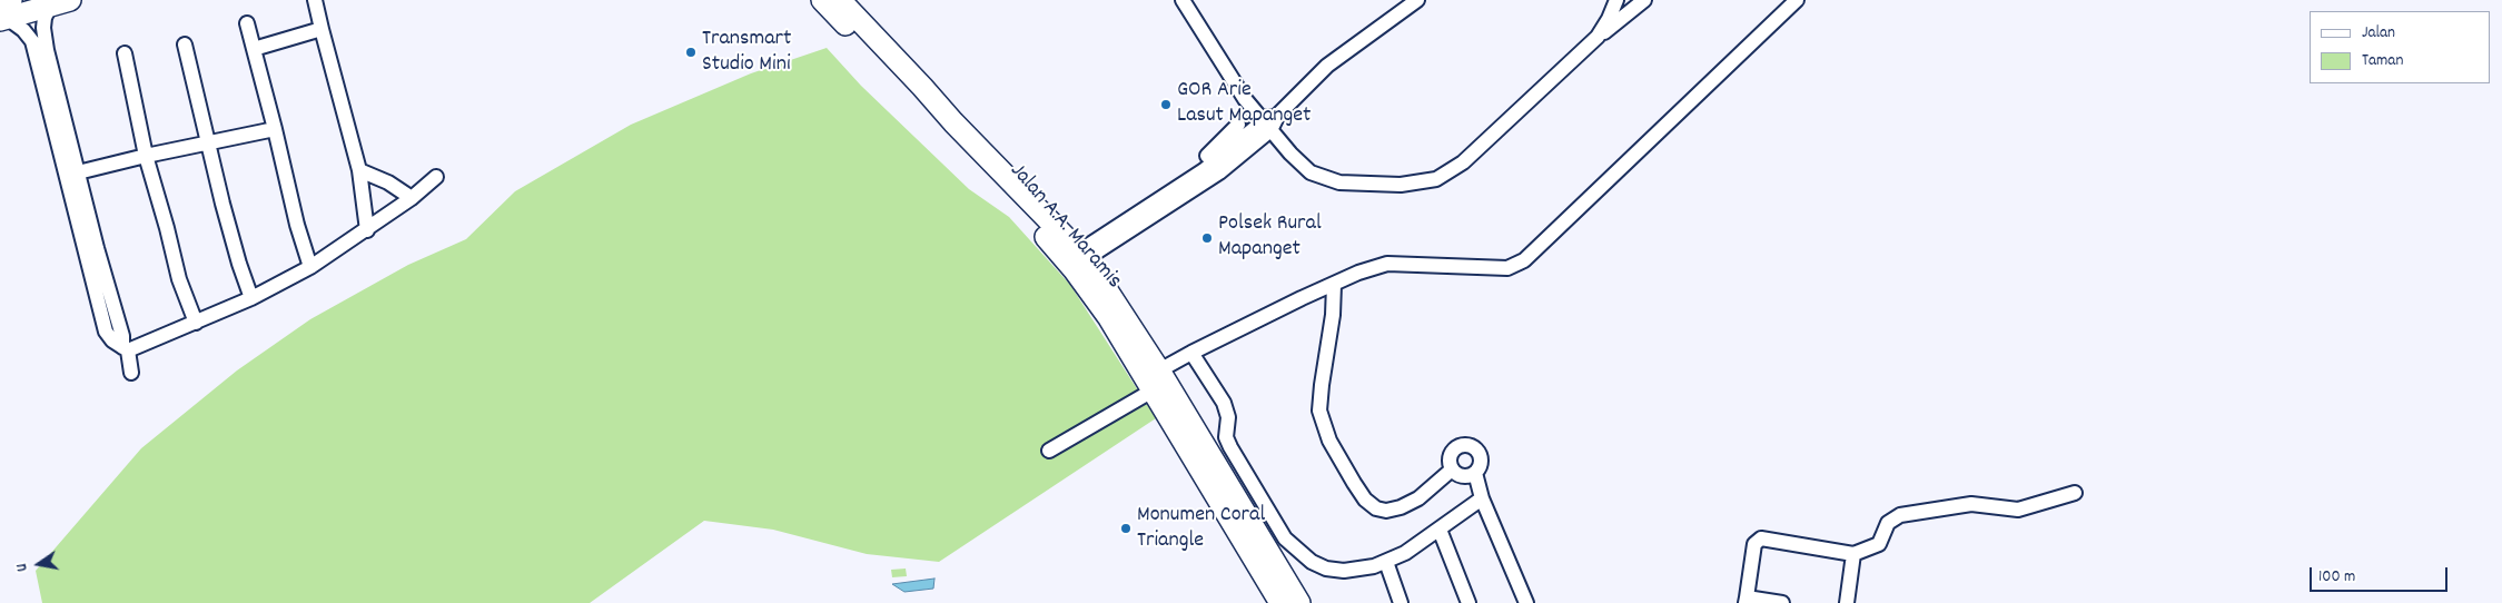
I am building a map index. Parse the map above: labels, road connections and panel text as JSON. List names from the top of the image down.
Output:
{
  "streets": {
    "highway": ["Jalan A.A. Maramis"]
  },
  "places": [
    "Transmart Studio Mini",
    "GOR Arie Lasut Mapanget",
    "Polsek Rural Mapanget",
    "Monumen Coral Triangle"
  ],
  "legend": ["Jalan", "Taman"],
  "scale_bar": "100 m",
  "north": "left"
}
